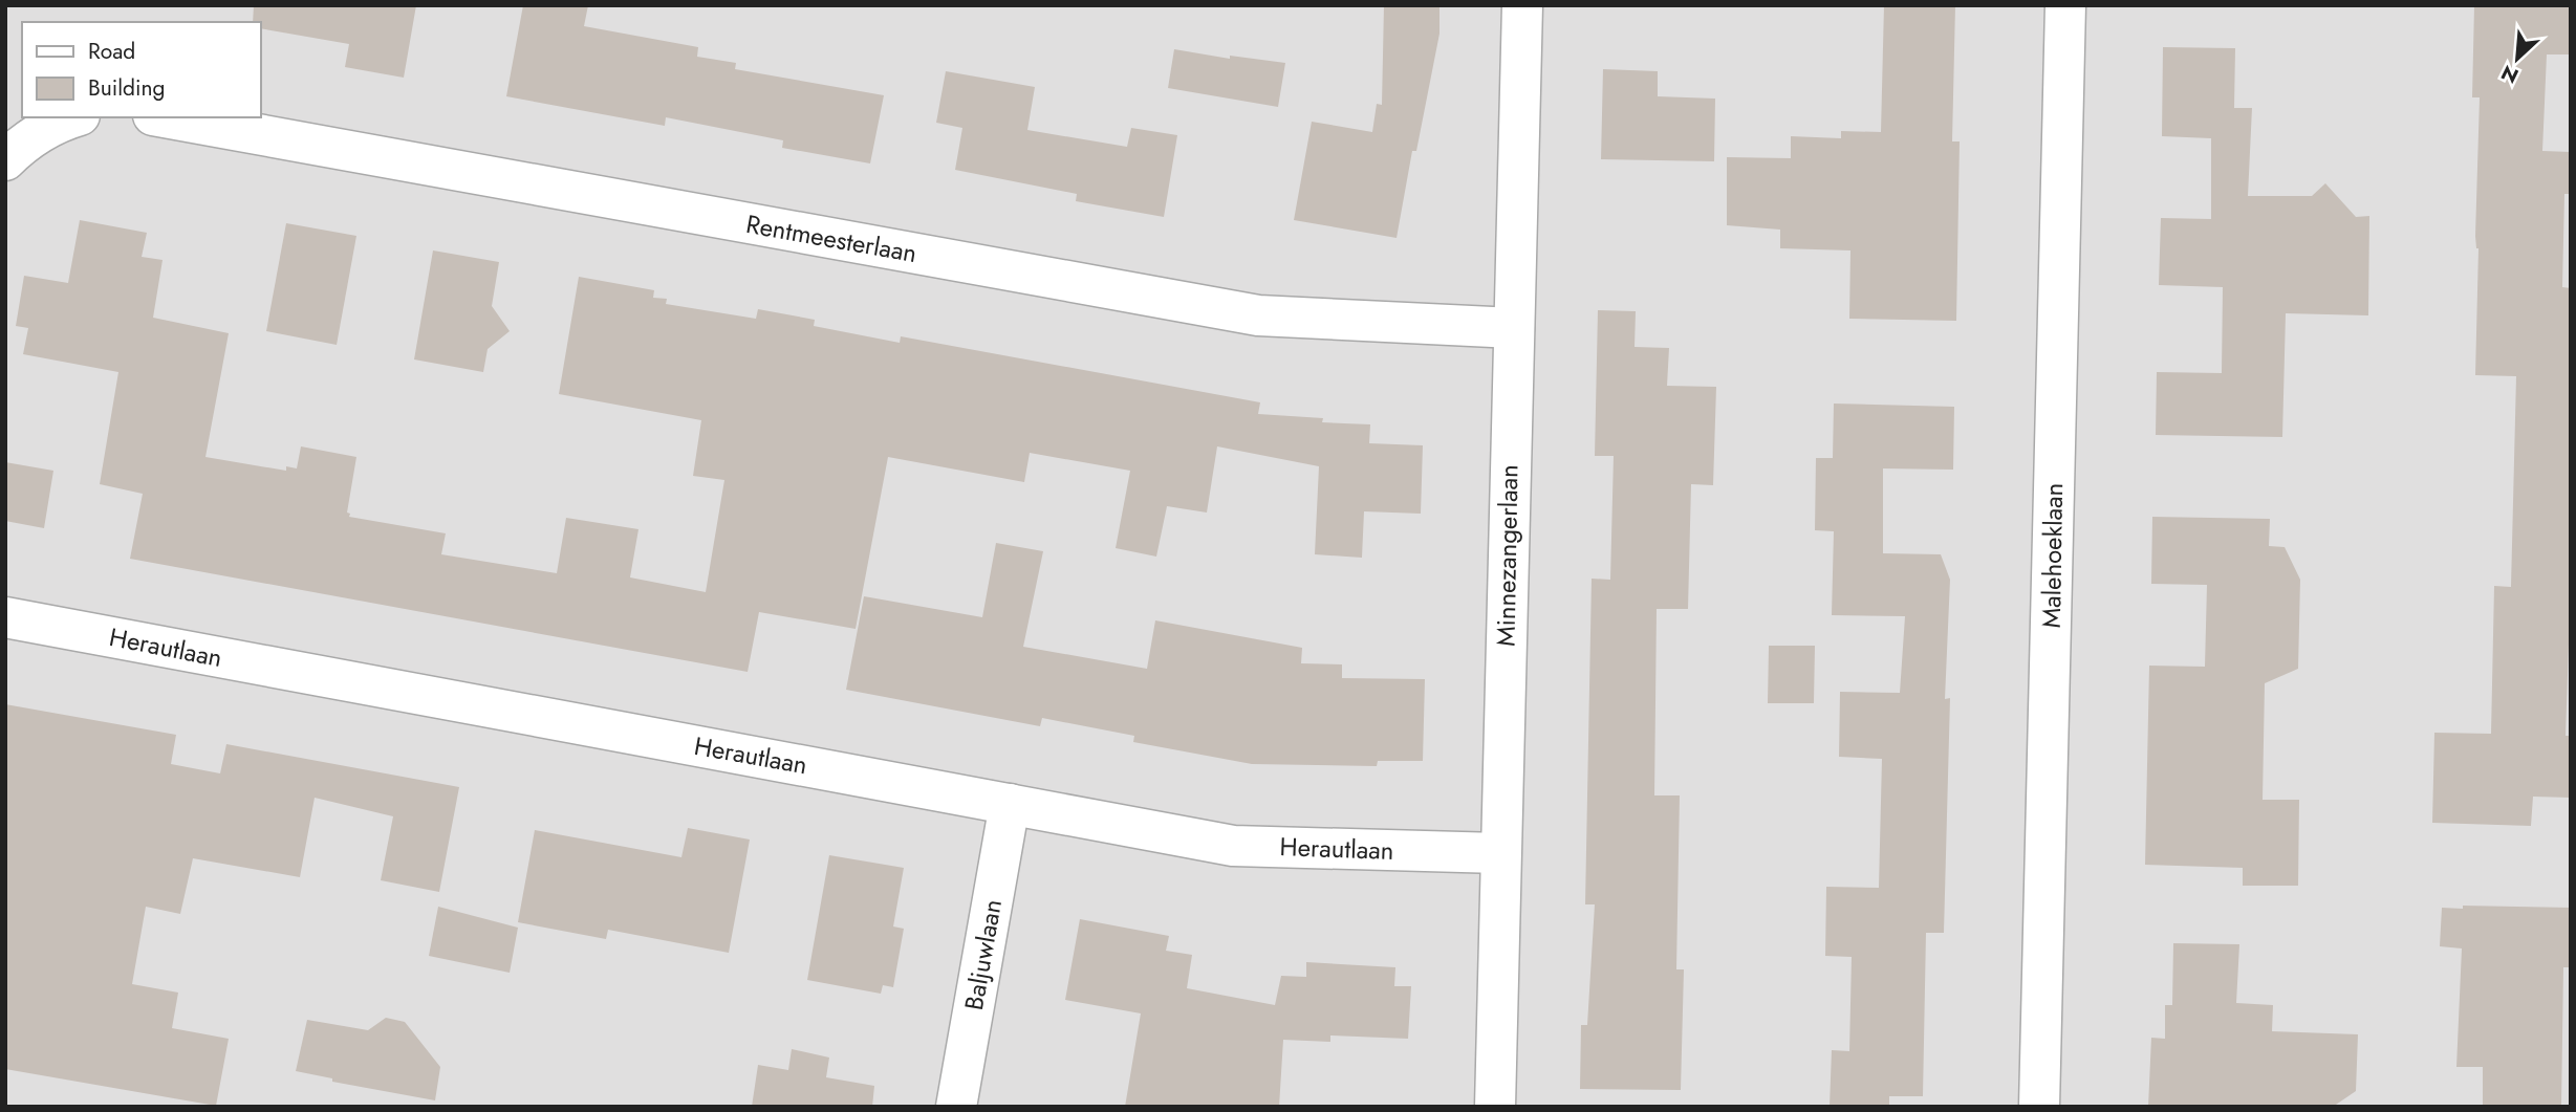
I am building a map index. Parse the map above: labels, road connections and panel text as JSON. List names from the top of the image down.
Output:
{
  "streets": {
    "street": [
      "Rentmeesterlaan",
      "Minnezangerlaan",
      "Malehoeklaan",
      "Herautlaan",
      "Baljuwlaan"
    ]
  },
  "crossings": [
    ["Rentmeesterlaan", "Minnezangerlaan"],
    ["Minnezangerlaan", "Herautlaan"],
    ["Herautlaan", "Baljuwlaan"]
  ],
  "legend": ["Road", "Building"],
  "north": "bottom left"
}
